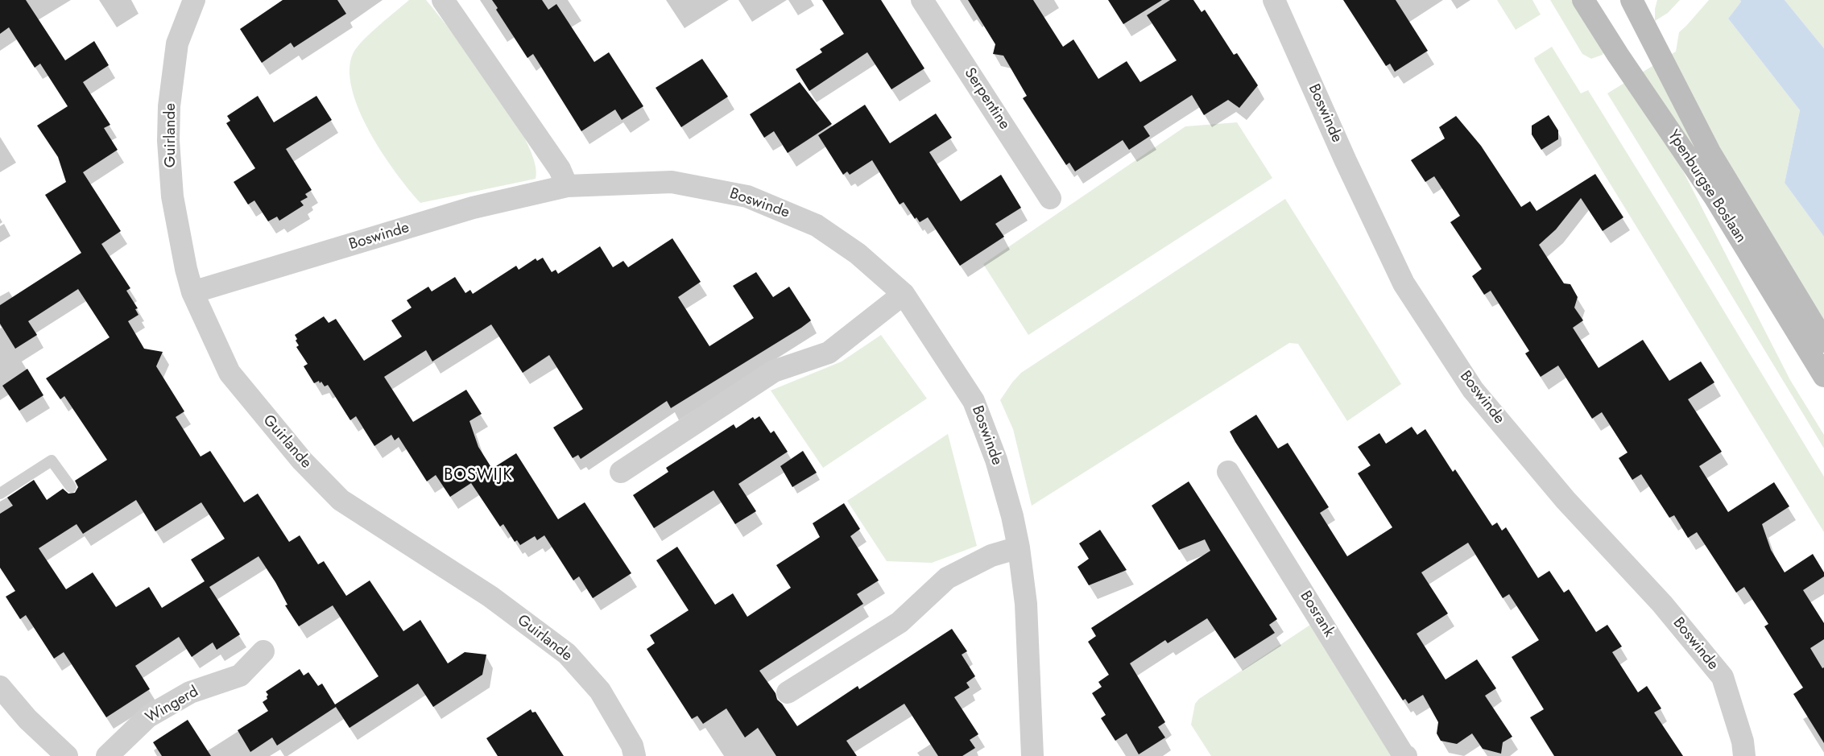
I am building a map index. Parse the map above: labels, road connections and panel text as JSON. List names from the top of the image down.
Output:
{
  "streets": {
    "main road": ["Ypenburgse Boslaan"],
    "street": [
      "Serpentine",
      "Boswinde",
      "Guirlande",
      "Bosrank",
      "Wingerd"
    ]
  },
  "crossings": [
    ["Boswinde", "Guirlande"]
  ],
  "districts": ["BOSWIJK"]
}
